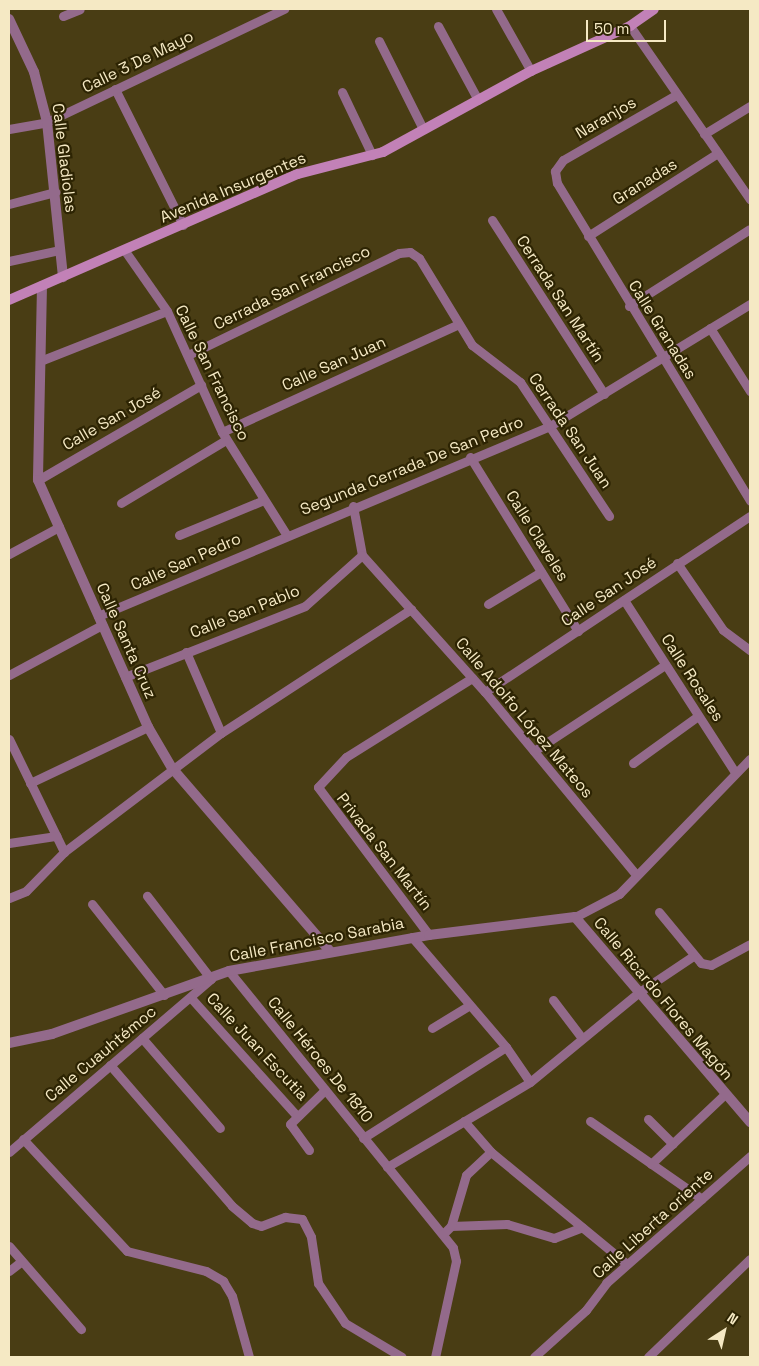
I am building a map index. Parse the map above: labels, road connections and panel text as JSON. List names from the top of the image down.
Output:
{
  "streets": {
    "main road": ["Avenida Insurgentes"],
    "street": [
      "Calle 3 De Mayo",
      "Naranjos",
      "Calle Gladiolas",
      "Granadas",
      "Cerrada San Francisco",
      "Cerrada San Martín",
      "Calle Granadas",
      "Calle San Juan",
      "Calle San Francisco",
      "Calle San José",
      "Cerrada San Juan",
      "Segunda Cerrada De San Pedro",
      "Calle Claveles",
      "Calle San Pedro",
      "Calle San Pablo",
      "Calle Santa Cruz",
      "Calle Rosales",
      "Calle Adolfo López Mateos",
      "Privada San Martín",
      "Calle Francisco Sarabia",
      "Calle Ricardo Flores Magón",
      "Calle Juan Escutia",
      "Calle Cuauhtémoc",
      "Calle Héroes De 1810",
      "Calle Liberta oriente"
    ]
  },
  "crossings": [
    ["Calle 3 De Mayo", "Calle Gladiolas"],
    ["Naranjos", "Calle Granadas"],
    ["Calle Gladiolas", "Avenida Insurgentes"],
    ["Granadas", "Calle Granadas"],
    ["Avenida Insurgentes", "Calle San Francisco"],
    ["Avenida Insurgentes", "Calle Santa Cruz"],
    ["Cerrada San Francisco", "Calle San Francisco"],
    ["Cerrada San Francisco", "Cerrada San Juan"],
    ["Calle San Juan", "Calle San Francisco"],
    ["Calle San Juan", "Cerrada San Juan"],
    ["Calle San Francisco", "Calle San José"],
    ["Calle San Francisco", "Segunda Cerrada De San Pedro"],
    ["Calle San Francisco", "Calle San Pedro"],
    ["Calle San José", "Calle Claveles"],
    ["Calle San José", "Calle Santa Cruz"],
    ["Calle San José", "Calle Rosales"],
    ["Calle San José", "Calle Adolfo López Mateos"],
    ["Cerrada San Juan", "Segunda Cerrada De San Pedro"],
    ["Segunda Cerrada De San Pedro", "Calle Claveles"],
    ["Segunda Cerrada De San Pedro", "Calle San Pedro"],
    ["Calle San Pedro", "Calle Santa Cruz"],
    ["Calle San Pablo", "Calle Santa Cruz"],
    ["Calle San Pablo", "Calle Adolfo López Mateos"],
    ["Calle Santa Cruz", "Calle Francisco Sarabia"],
    ["Calle Adolfo López Mateos", "Privada San Martín"],
    ["Calle Adolfo López Mateos", "Calle Francisco Sarabia"],
    ["Privada San Martín", "Calle Francisco Sarabia"],
    ["Calle Francisco Sarabia", "Calle Ricardo Flores Magón"],
    ["Calle Francisco Sarabia", "Calle Cuauhtémoc"],
    ["Calle Francisco Sarabia", "Calle Héroes De 1810"],
    ["Calle Juan Escutia", "Calle Cuauhtémoc"],
    ["Calle Juan Escutia", "Calle Héroes De 1810"]
  ],
  "scale_bar": "50 m",
  "north": "top right"
}
